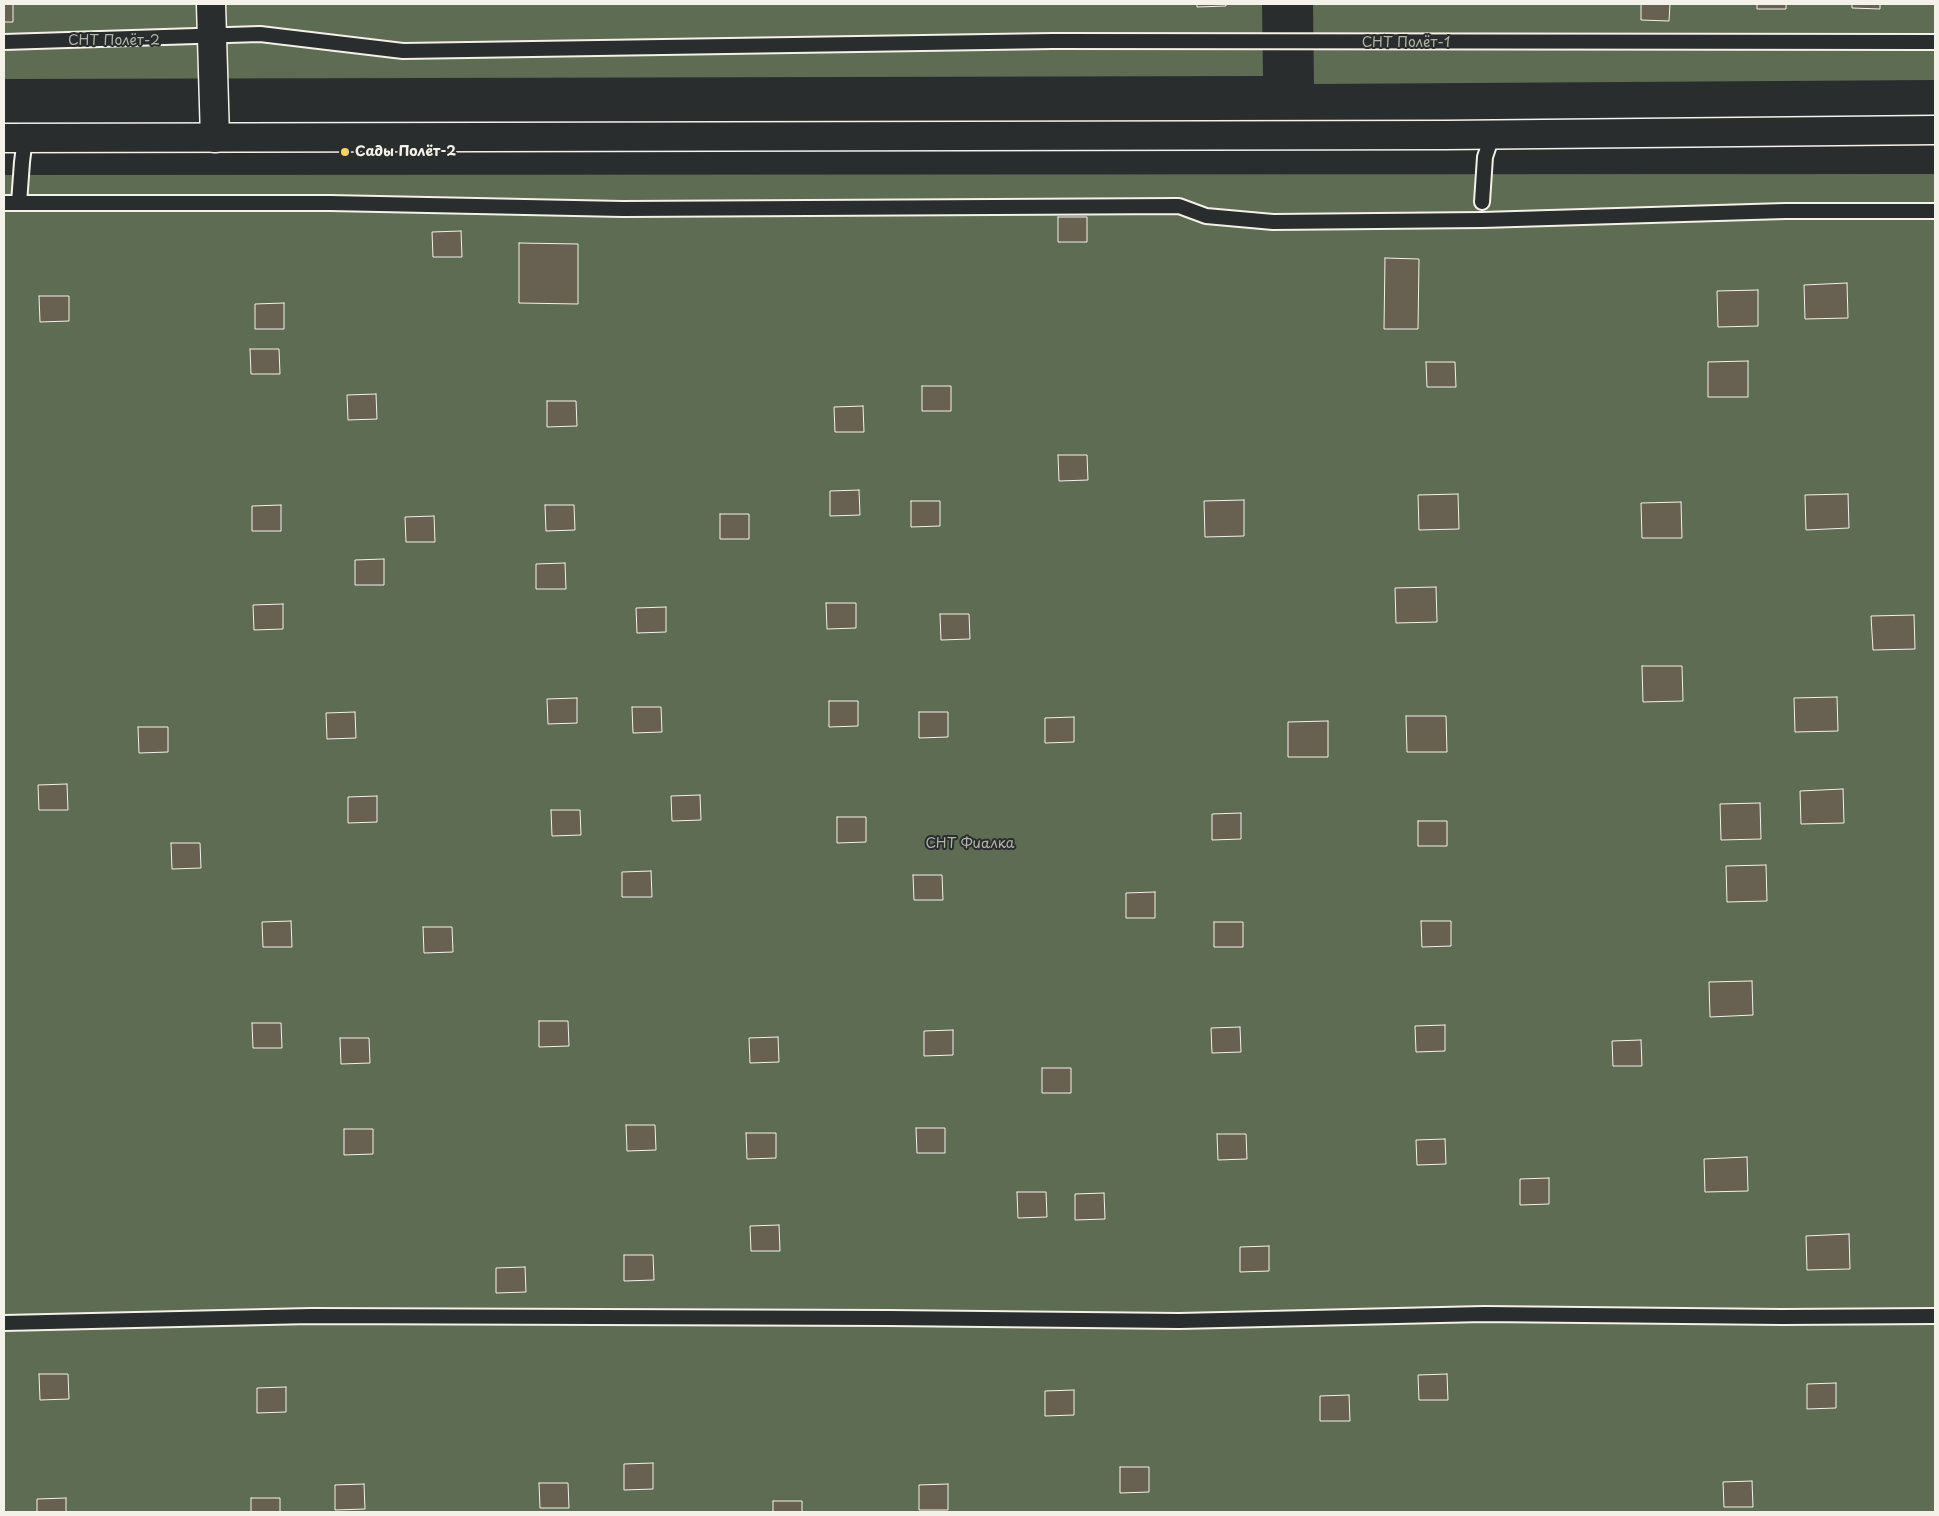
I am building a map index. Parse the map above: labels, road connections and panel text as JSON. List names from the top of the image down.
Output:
{
  "parks": ["СНТ Полёт-2", "СНТ Полёт-1", "СНТ Фиалка"],
  "places": ["Сады Полёт-2"]
}
